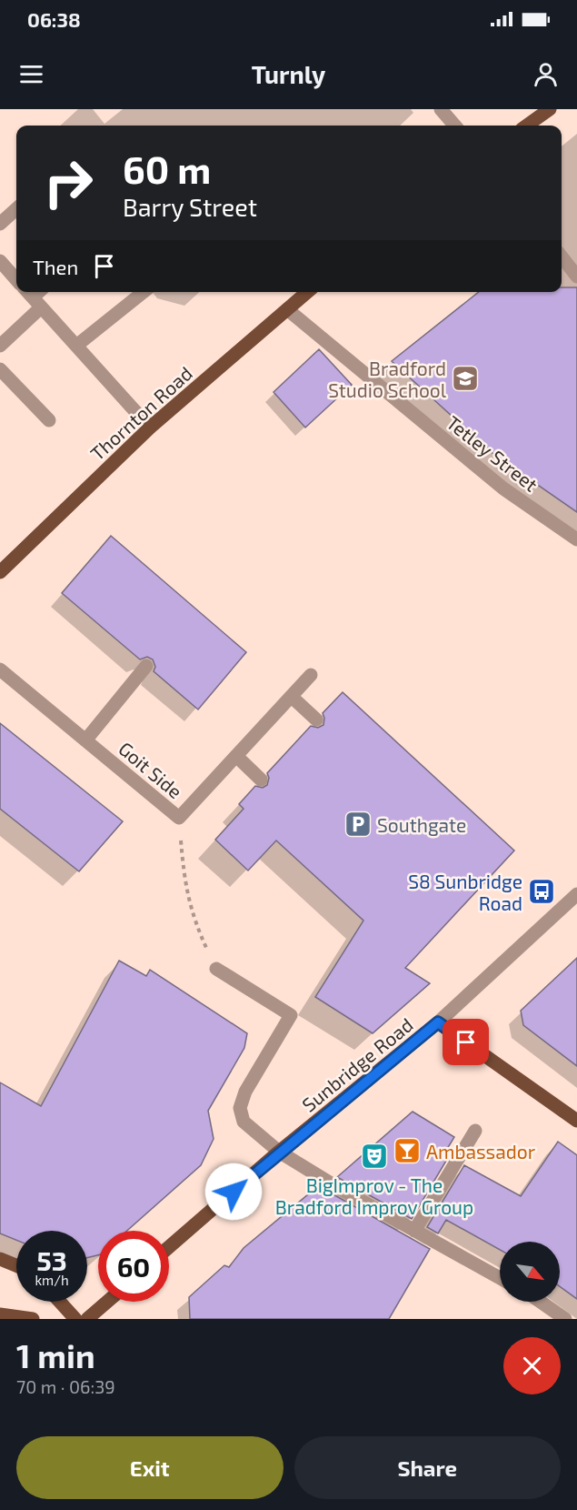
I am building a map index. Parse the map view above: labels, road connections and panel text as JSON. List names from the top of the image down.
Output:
{
  "streets": {
    "main road": ["Thornton Road", "Sunbridge Road"],
    "street": ["Tetley Street", "Goit Side"]
  },
  "crossings": [
    ["Thornton Road", "Tetley Street"]
  ],
  "places": {
    "school or university": ["Bradford Studio School"],
    "parking": ["Southgate"],
    "bus stop": ["S8 Sunbridge Road"],
    "bar": ["Ambassador"],
    "theatre": ["BigImprov - The Bradford Improv Group"]
  },
  "north": "bottom right",
  "page": {
    "status": "06:38",
    "header": "Turnly",
    "turn": ["60 m", "Barry Street"],
    "then": "Then",
    "speed": "53 km/h",
    "limit": "60",
    "heading": ["1 min", "70 m · 06:39"],
    "buttons": ["Exit", "Share"]
  }
}
